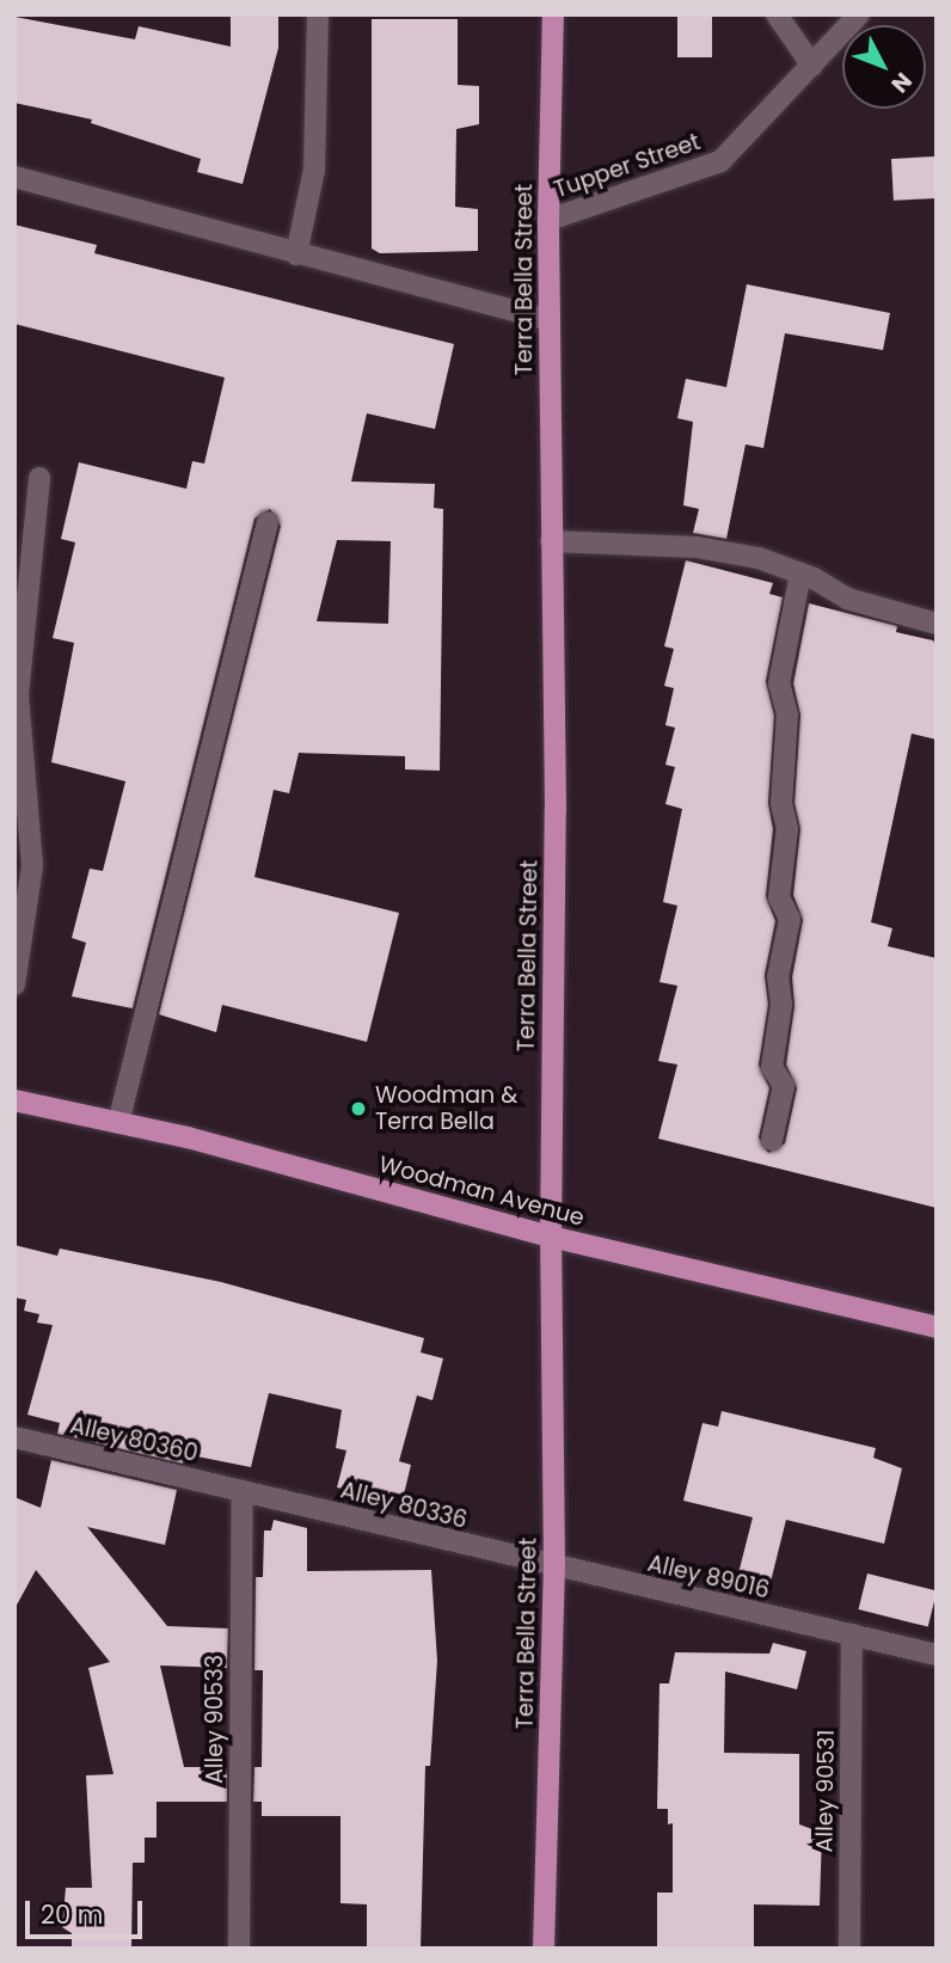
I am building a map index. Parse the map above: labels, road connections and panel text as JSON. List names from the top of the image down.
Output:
{
  "streets": {
    "main road": ["Terra Bella Street", "Woodman Avenue"],
    "street": [
      "Tupper Street",
      "Alley 80360",
      "Alley 80336",
      "Alley 89016",
      "Alley 90533",
      "Alley 90531"
    ]
  },
  "crossings": [
    ["Tupper Street", "Terra Bella Street"],
    ["Terra Bella Street", "Woodman Avenue"],
    ["Terra Bella Street", "Alley 80336"],
    ["Terra Bella Street", "Alley 89016"],
    ["Alley 80360", "Alley 80336"],
    ["Alley 80360", "Alley 90533"],
    ["Alley 80336", "Alley 89016"],
    ["Alley 80336", "Alley 90533"],
    ["Alley 89016", "Alley 90531"]
  ],
  "places": ["Woodman & Terra Bella"],
  "scale_bar": "20 m",
  "north": "bottom right"
}
